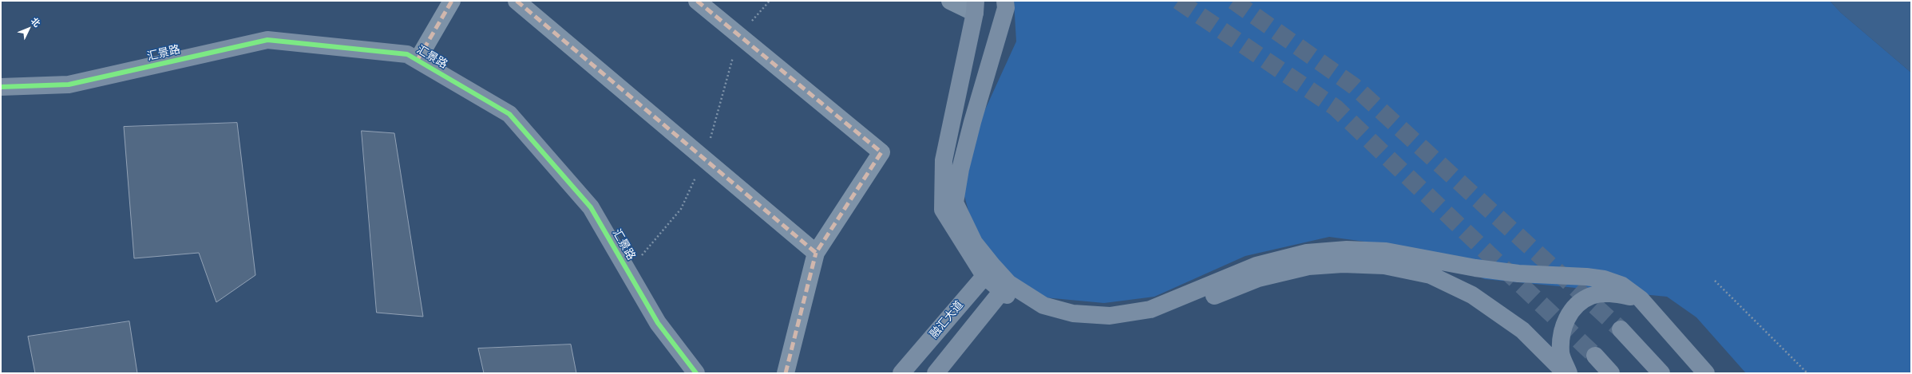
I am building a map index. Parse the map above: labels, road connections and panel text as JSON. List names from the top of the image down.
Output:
{
  "streets": {
    "main road": ["汇景路", "融汇大道"]
  },
  "north": "top right"
}
